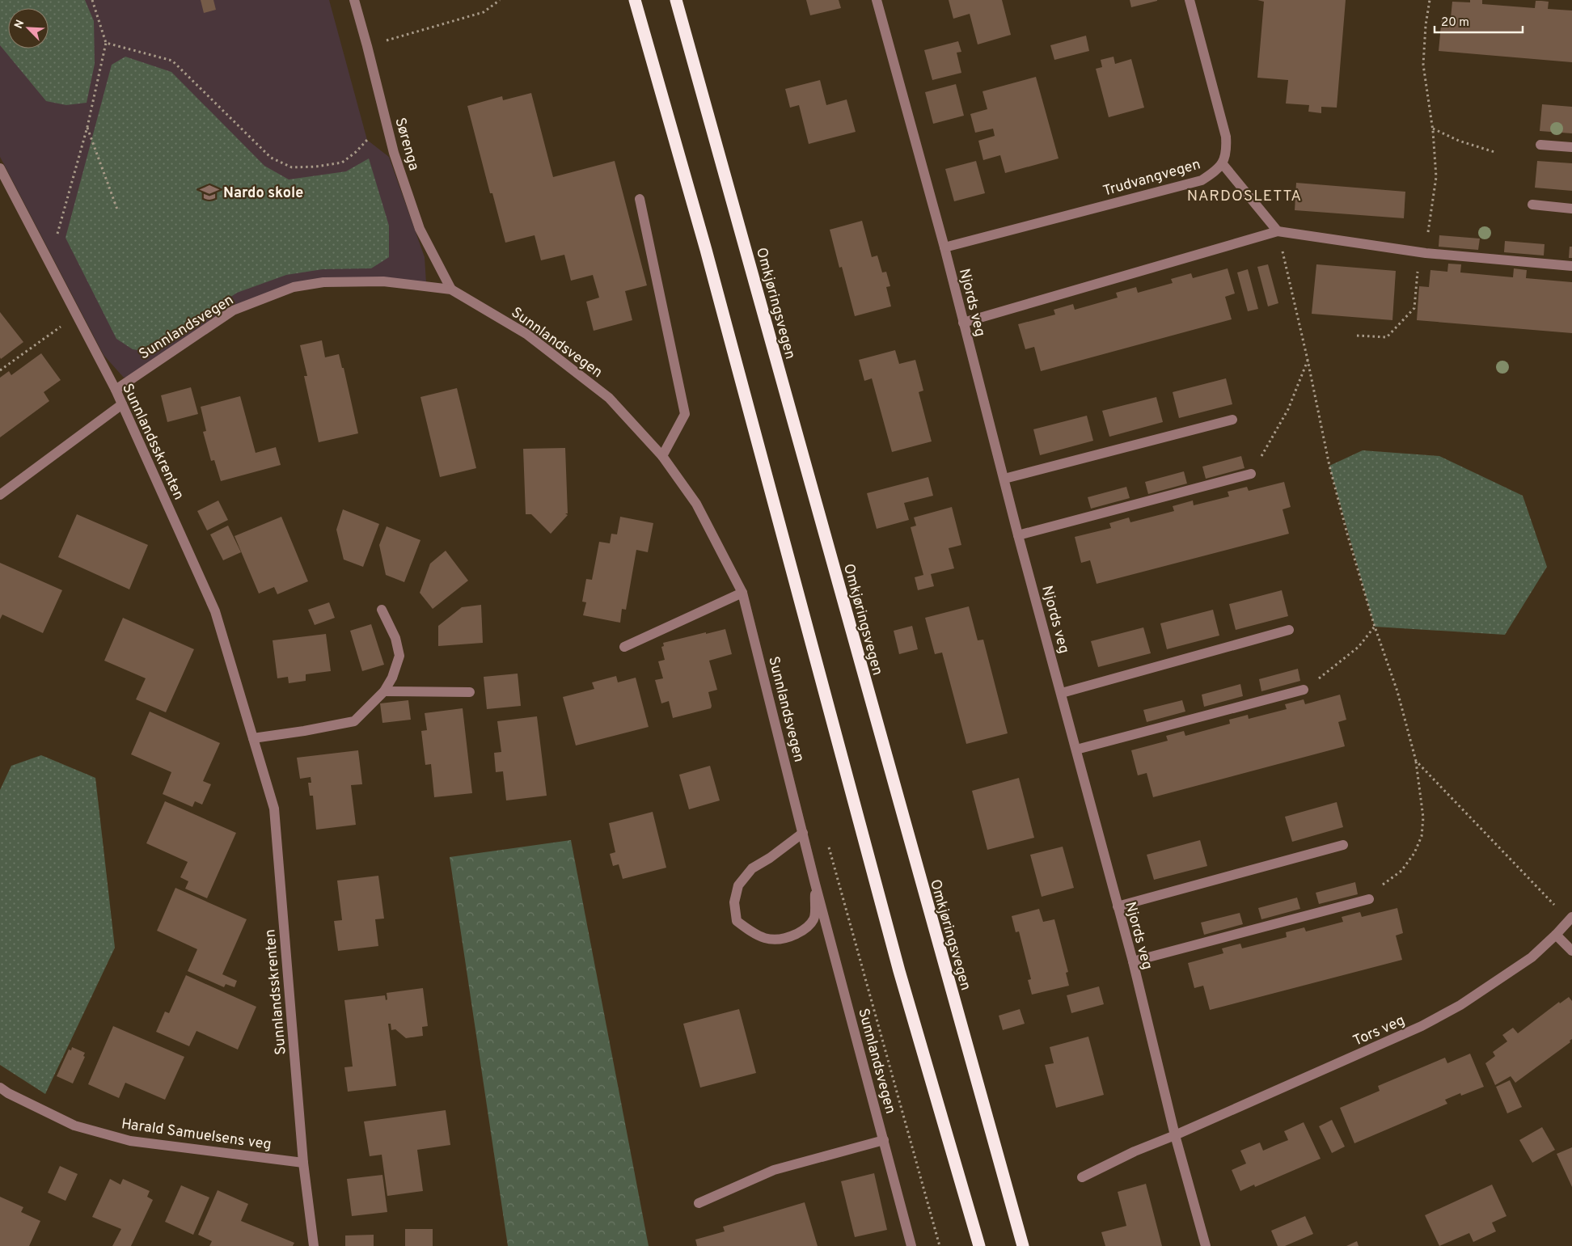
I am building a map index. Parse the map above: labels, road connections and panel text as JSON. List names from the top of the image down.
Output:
{
  "streets": {
    "highway": ["Omkjøringsvegen"],
    "street": [
      "Sørenga",
      "Trudvangvegen",
      "Njords veg",
      "Sunnlandsvegen",
      "Sunnlandsskrenten",
      "Tors veg",
      "Harald Samuelsens veg"
    ]
  },
  "crossings": [
    ["Sørenga", "Sunnlandsvegen"],
    ["Trudvangvegen", "Njords veg"],
    ["Njords veg", "Tors veg"],
    ["Sunnlandsvegen", "Sunnlandsskrenten"],
    ["Sunnlandsskrenten", "Harald Samuelsens veg"]
  ],
  "districts": ["NARDOSLETTA"],
  "places": {
    "school or university": ["Nardo skole"]
  },
  "scale_bar": "20 m",
  "north": "top left"
}
